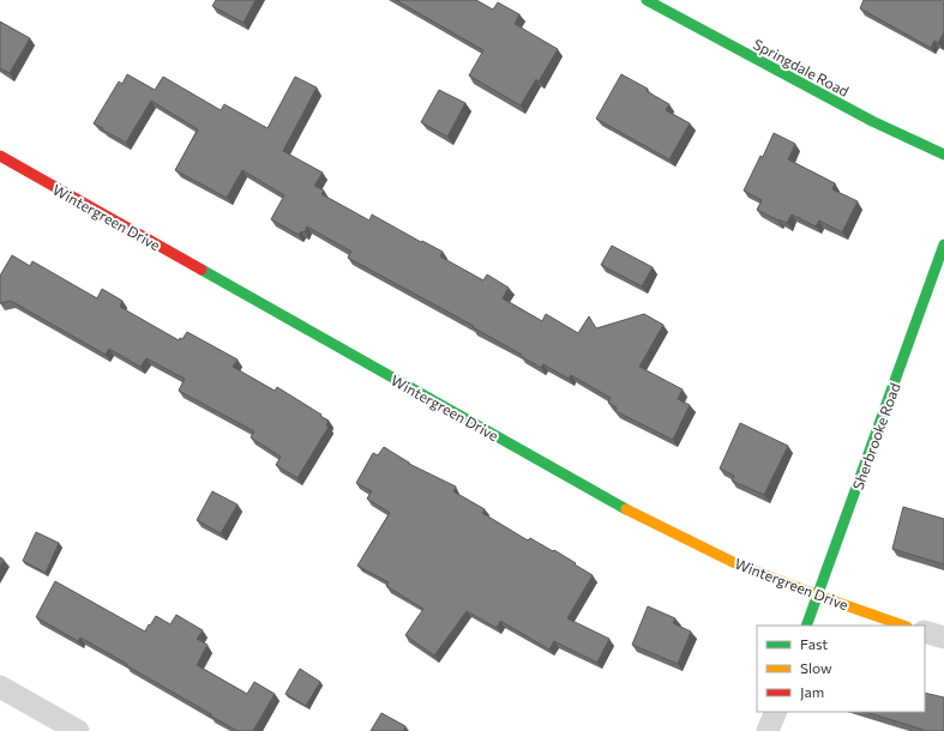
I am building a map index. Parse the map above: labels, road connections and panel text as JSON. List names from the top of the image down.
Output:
{
  "streets": {
    "street": ["Springdale Road", "Wintergreen Drive", "Sherbrooke Road"]
  },
  "crossings": [
    ["Wintergreen Drive", "Sherbrooke Road"]
  ],
  "legend": ["Fast", "Slow", "Jam"]
}
